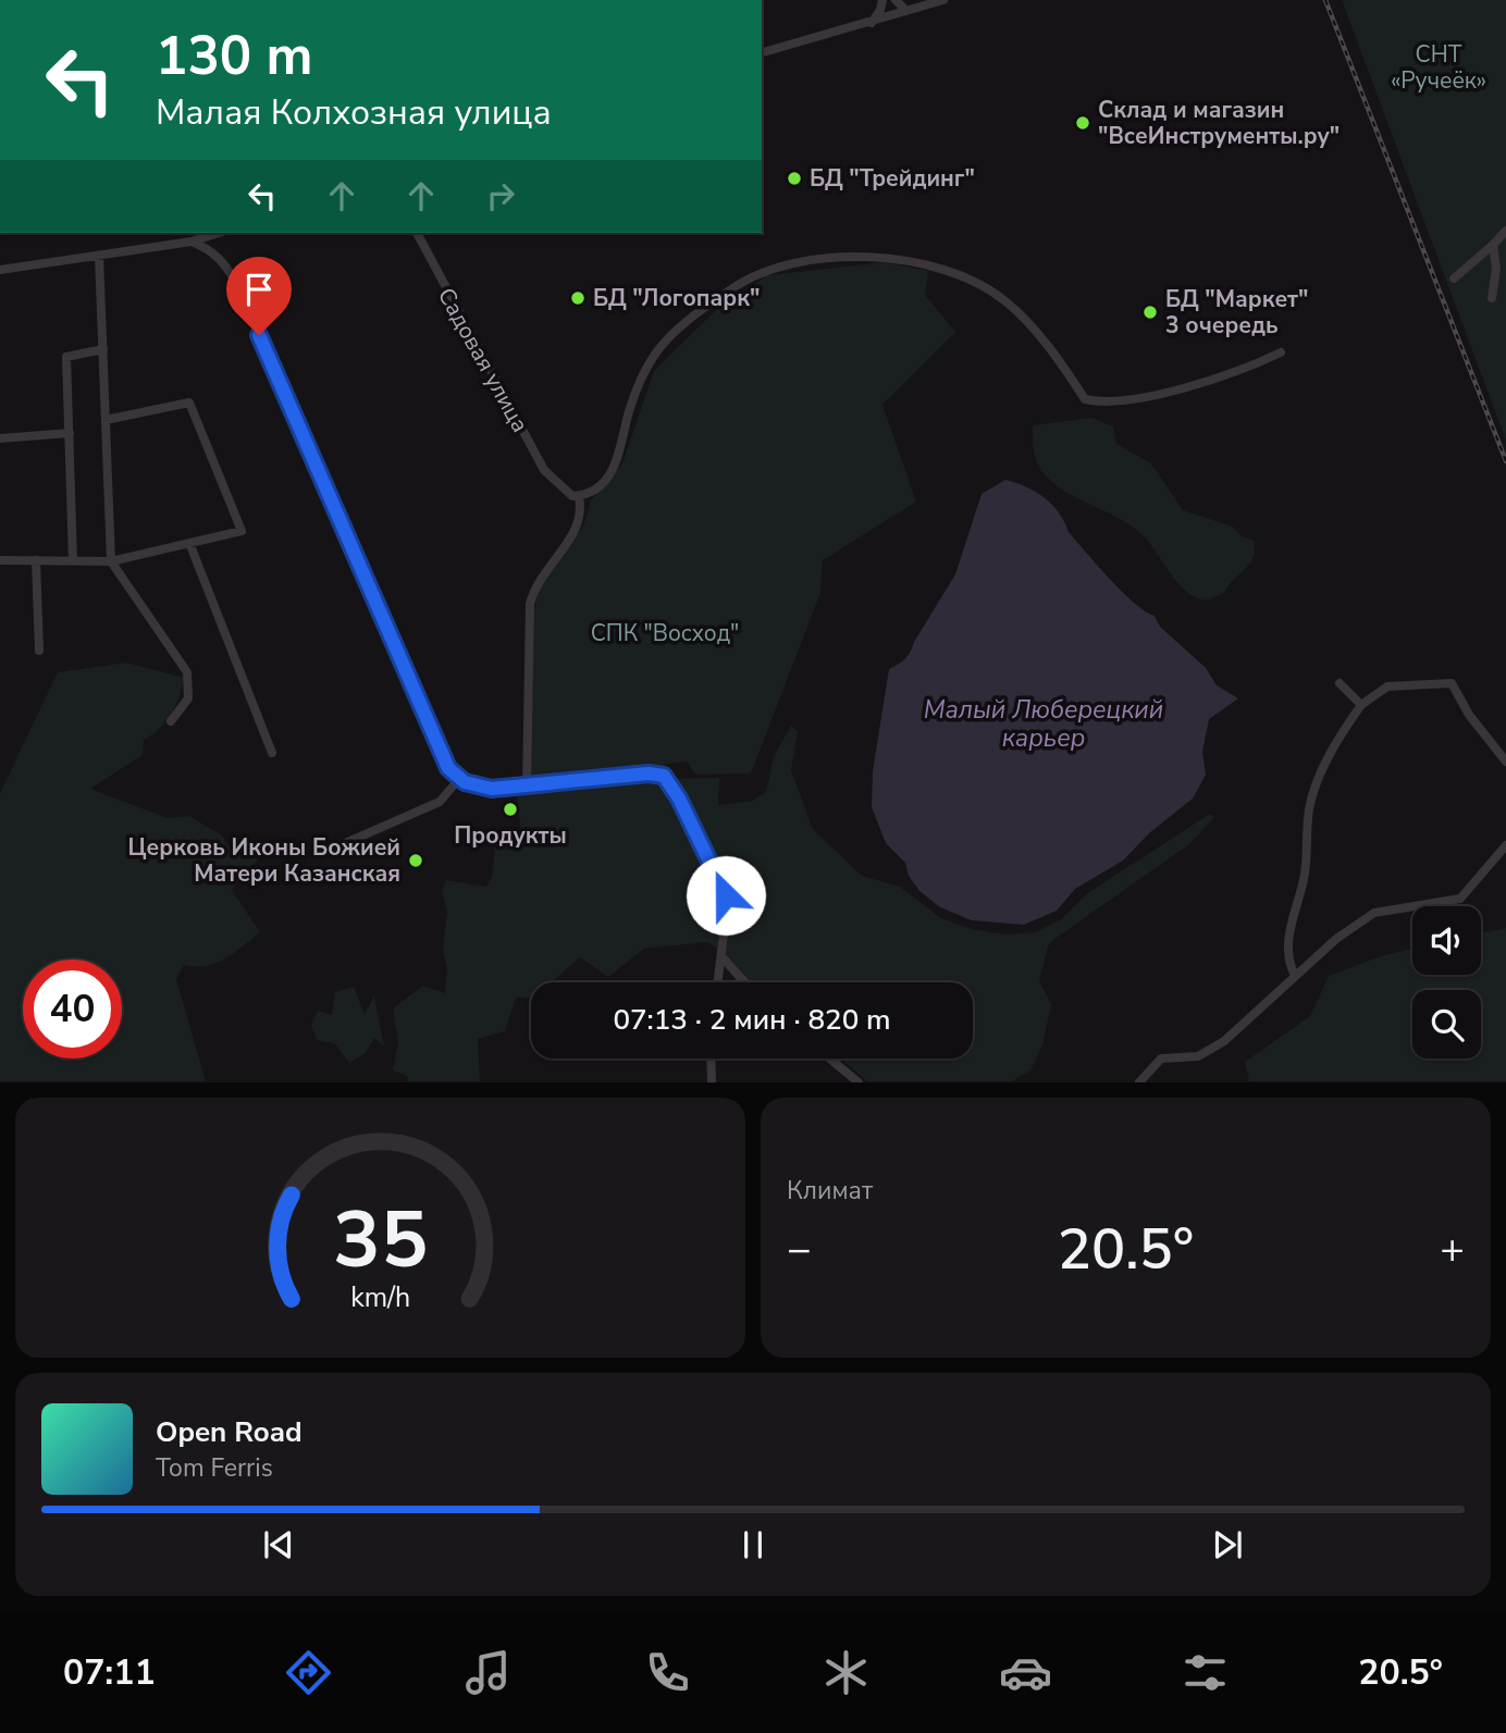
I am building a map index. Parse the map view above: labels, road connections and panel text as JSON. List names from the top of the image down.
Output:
{
  "streets": {
    "street": ["Садовая улица"]
  },
  "water": ["Малый Люберецкий карьер"],
  "parks": ["СНТ «Ручеёк»", "СПК \"Восход\""],
  "places": [
    "Склад и магазин \"ВсеИнструменты.ру\"",
    "БД \"Трейдинг\"",
    "БД \"Логопарк\"",
    "БД \"Маркет\" 3 очередь",
    "Продукты",
    "Церковь Иконы Божией Матери Казанская"
  ],
  "page": {
    "turn": ["130 m", "Малая Колхозная улица"],
    "limit": "40",
    "trip": "07:13 · 2 мин · 820 m",
    "tile": "Климат",
    "heat": ["−", "20.5°", "+"],
    "song": ["Open Road", "Tom Ferris"],
    "tabs": ["07:11", "20.5°"],
    "gauge": ["35", "km/h"]
  }
}
